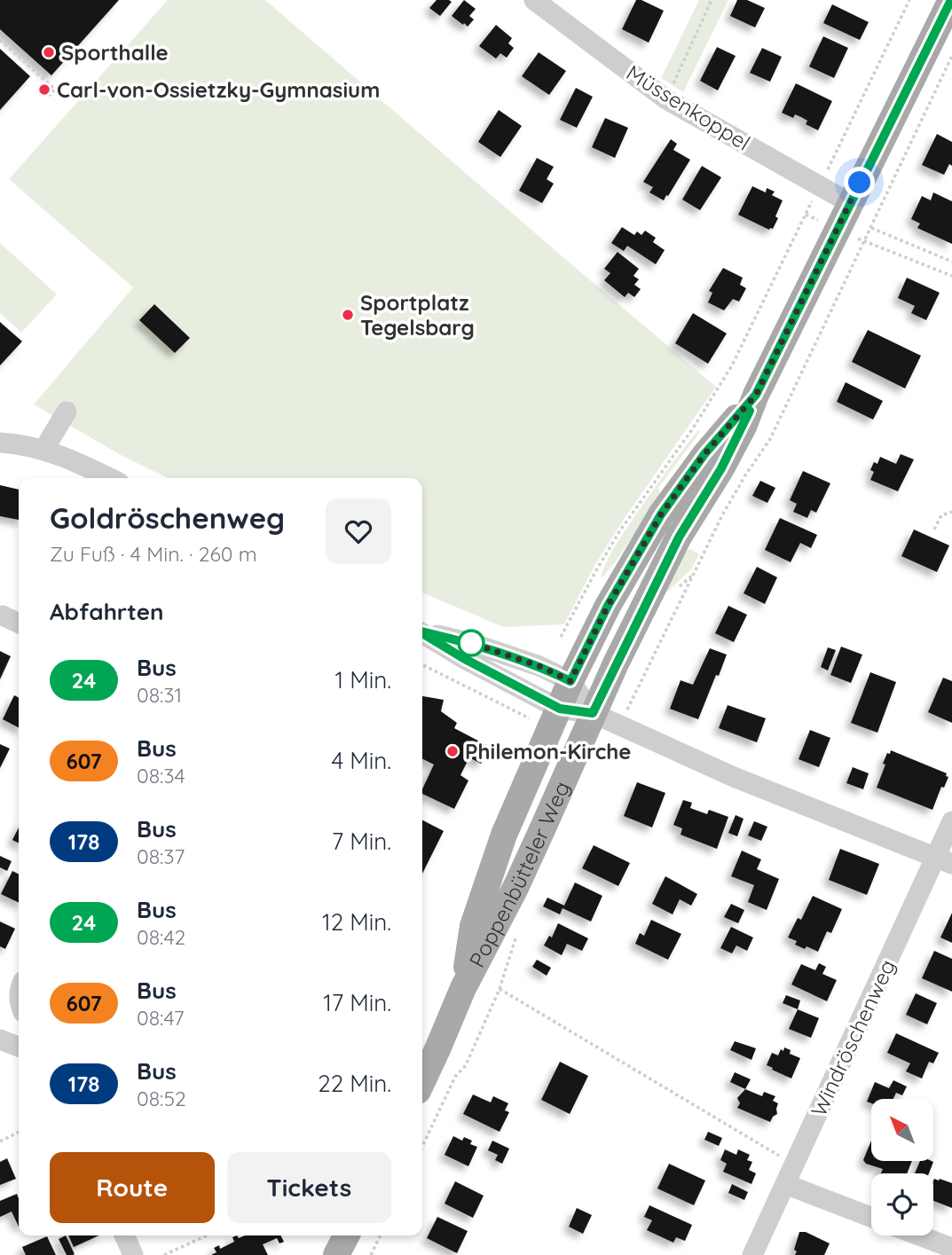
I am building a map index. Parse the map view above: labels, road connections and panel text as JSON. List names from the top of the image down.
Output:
{
  "streets": {
    "main road": ["Poppenbütteler Weg"],
    "street": ["Müssenkoppel", "Windröschenweg"]
  },
  "crossings": [
    ["Müssenkoppel", "Poppenbütteler Weg"]
  ],
  "places": [
    "Sporthalle",
    "Carl-von-Ossietzky-Gymnasium",
    "Sportplatz Tegelsbarg",
    "Philemon-Kirche"
  ],
  "lines": ["bus line 24"],
  "north": "top left",
  "page": {
    "heading": [
      ["Goldröschenweg", "Zu Fuß · 4 Min. · 260 m"],
      "Abfahrten"
    ],
    "list": [
      {
        "mark": "24",
        "name": "Bus",
        "note": "08:31",
        "value": "1 Min."
      },
      {
        "mark": "607",
        "name": "Bus",
        "note": "08:34",
        "value": "4 Min."
      },
      {
        "mark": "178",
        "name": "Bus",
        "note": "08:37",
        "value": "7 Min."
      },
      {
        "mark": "24",
        "name": "Bus",
        "note": "08:42",
        "value": "12 Min."
      },
      {
        "mark": "607",
        "name": "Bus",
        "note": "08:47",
        "value": "17 Min."
      },
      {
        "mark": "178",
        "name": "Bus",
        "note": "08:52",
        "value": "22 Min."
      }
    ],
    "buttons": ["Route", "Tickets"]
  }
}
